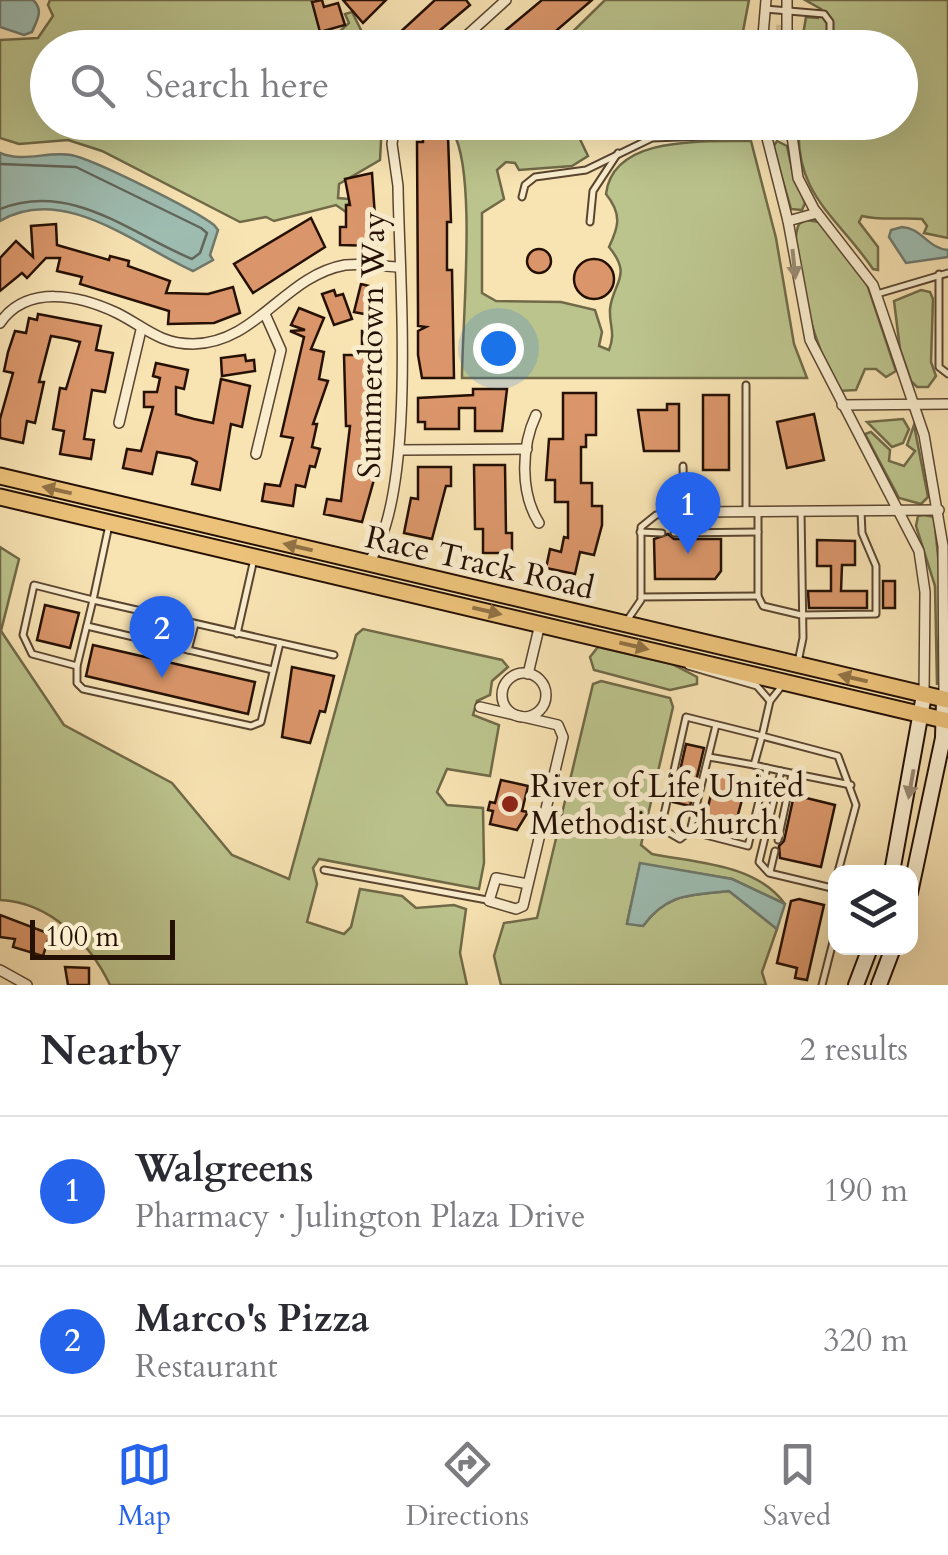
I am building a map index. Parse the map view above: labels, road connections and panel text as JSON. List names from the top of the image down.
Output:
{
  "streets": {
    "main road": ["Race Track Road"],
    "street": ["Summerdown Way"]
  },
  "crossings": [
    ["Summerdown Way", "Race Track Road"]
  ],
  "places": ["River of Life United Methodist Church"],
  "scale_bar": "100 m",
  "page": {
    "search": "Search here",
    "pins": ["1", "2"],
    "scale": "100 m",
    "heading": ["Nearby", "2 results"],
    "list": [
      {
        "mark": "1",
        "name": "Walgreens",
        "note": "Pharmacy · Julington Plaza Drive",
        "value": "190 m"
      },
      {
        "mark": "2",
        "name": "Marco's Pizza",
        "note": "Restaurant",
        "value": "320 m"
      }
    ],
    "nav": ["Map", "Directions", "Saved"]
  }
}
